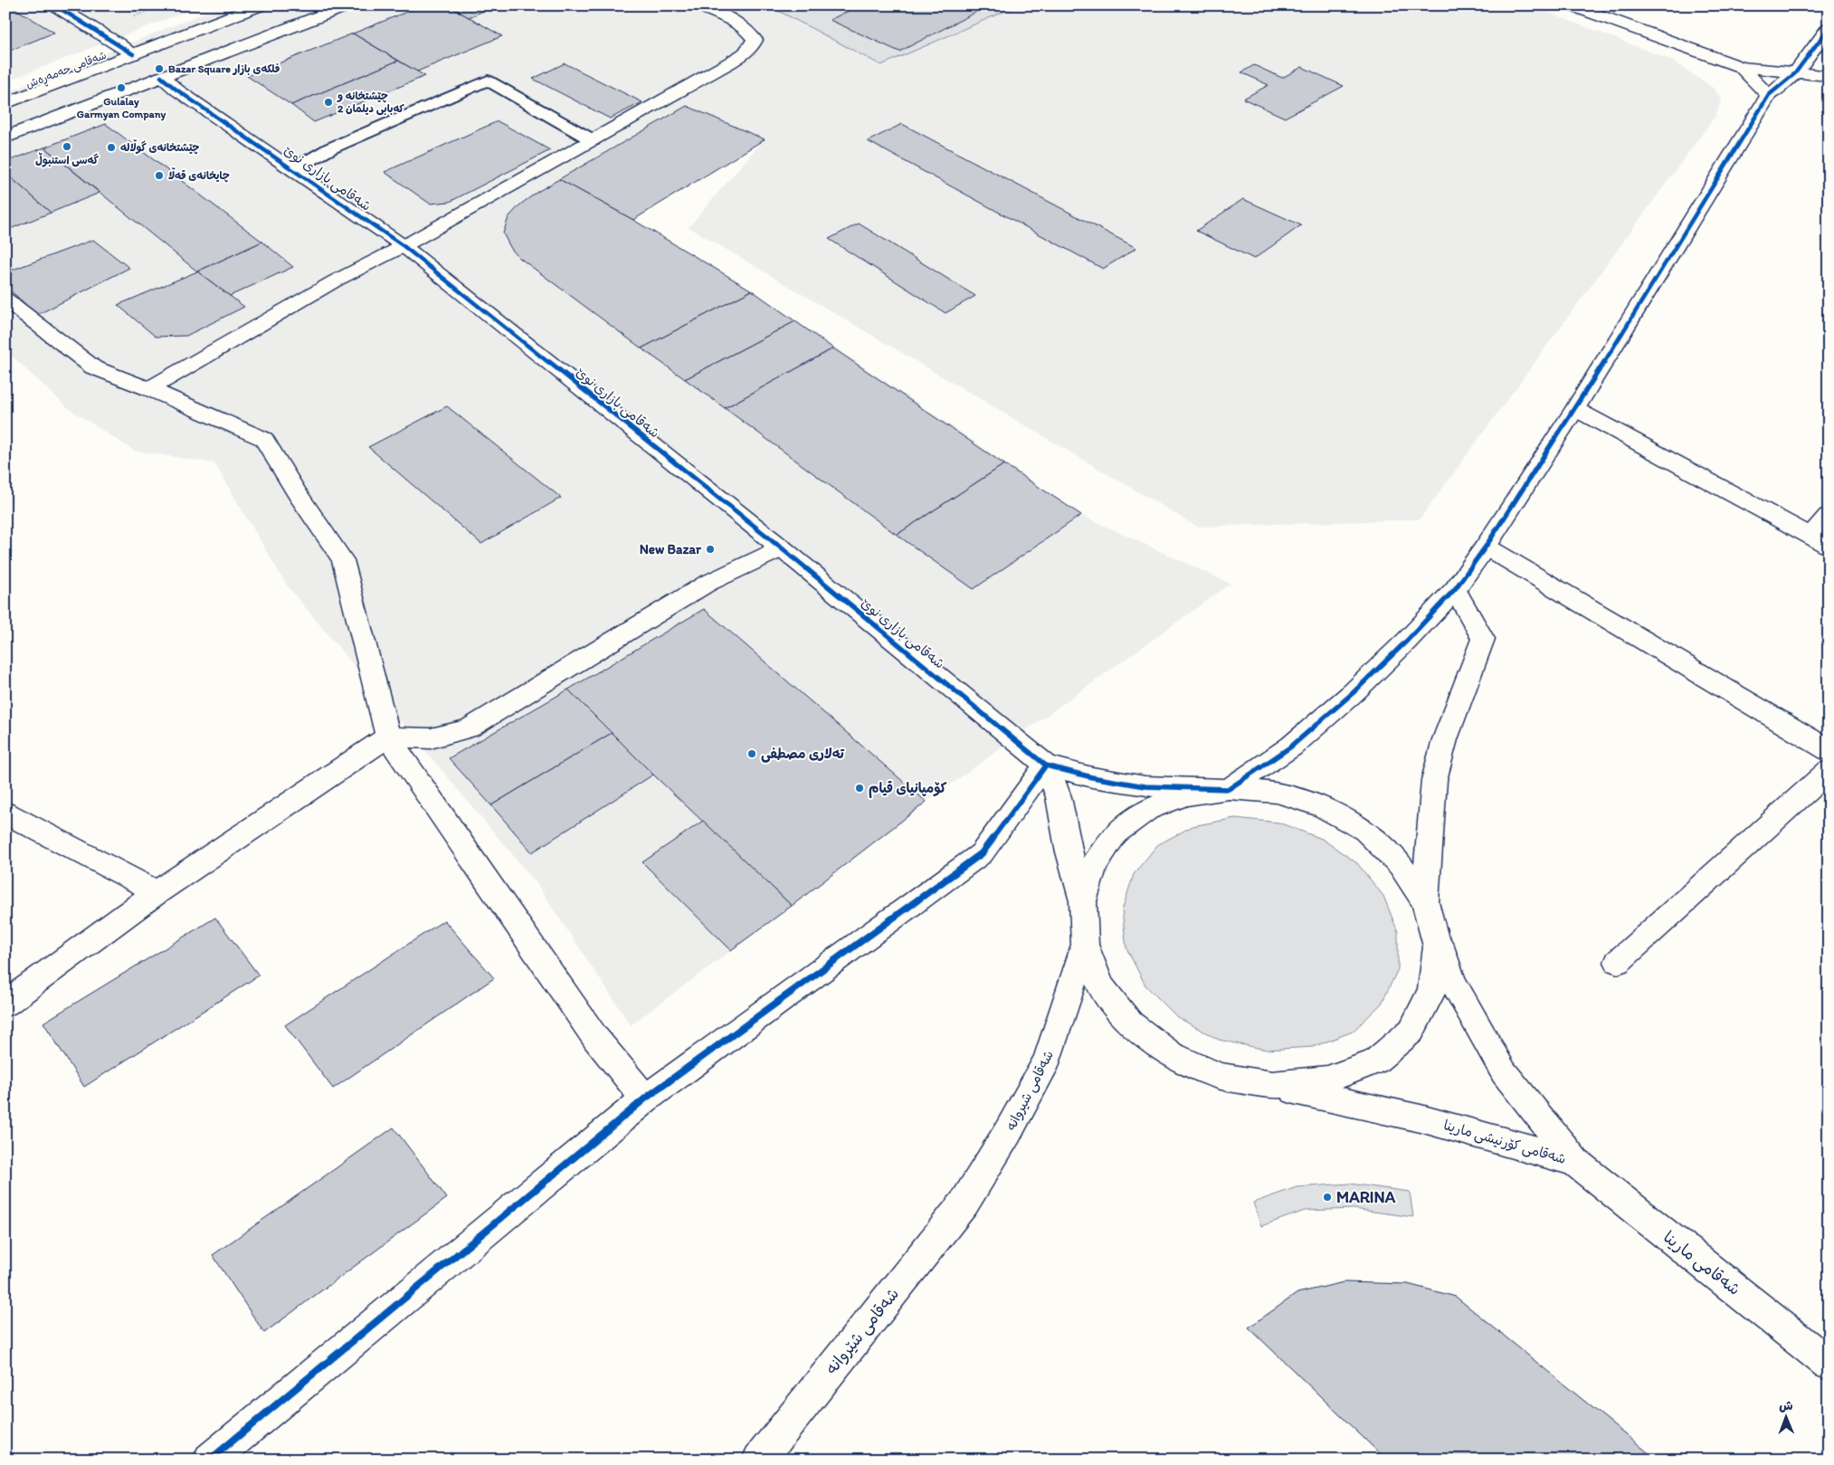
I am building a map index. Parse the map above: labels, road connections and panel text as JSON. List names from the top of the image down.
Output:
{
  "streets": {
    "main road": [
      "شەقامی حەمەڕەش",
      "شەقامی بازاری نوێ",
      "شەقامی شیروانە",
      "شەقامی کۆرنیشی مارینا",
      "شەقامی مارینا",
      "شەقامی شێروانە"
    ]
  },
  "crossings": [
    ["شەقامی حەمەڕەش", "شەقامی بازاری نوێ"],
    ["شەقامی شیروانە", "شەقامی شێروانە"],
    ["شەقامی کۆرنیشی مارینا", "شەقامی مارینا"]
  ],
  "places": [
    "Bazar Square فلکەی بازار",
    "Gulalay Garmyan Company",
    "چێشتخانە و کەبابی دیلمان 2",
    "گەسی استنبوڵ",
    "چێشتخانەی گوڵالە",
    "چایخانەی قەڵا",
    "New Bazar",
    "تەلاری مصطفی",
    "کۆمپانیای قیام",
    "MARINA"
  ],
  "north": "top"
}
